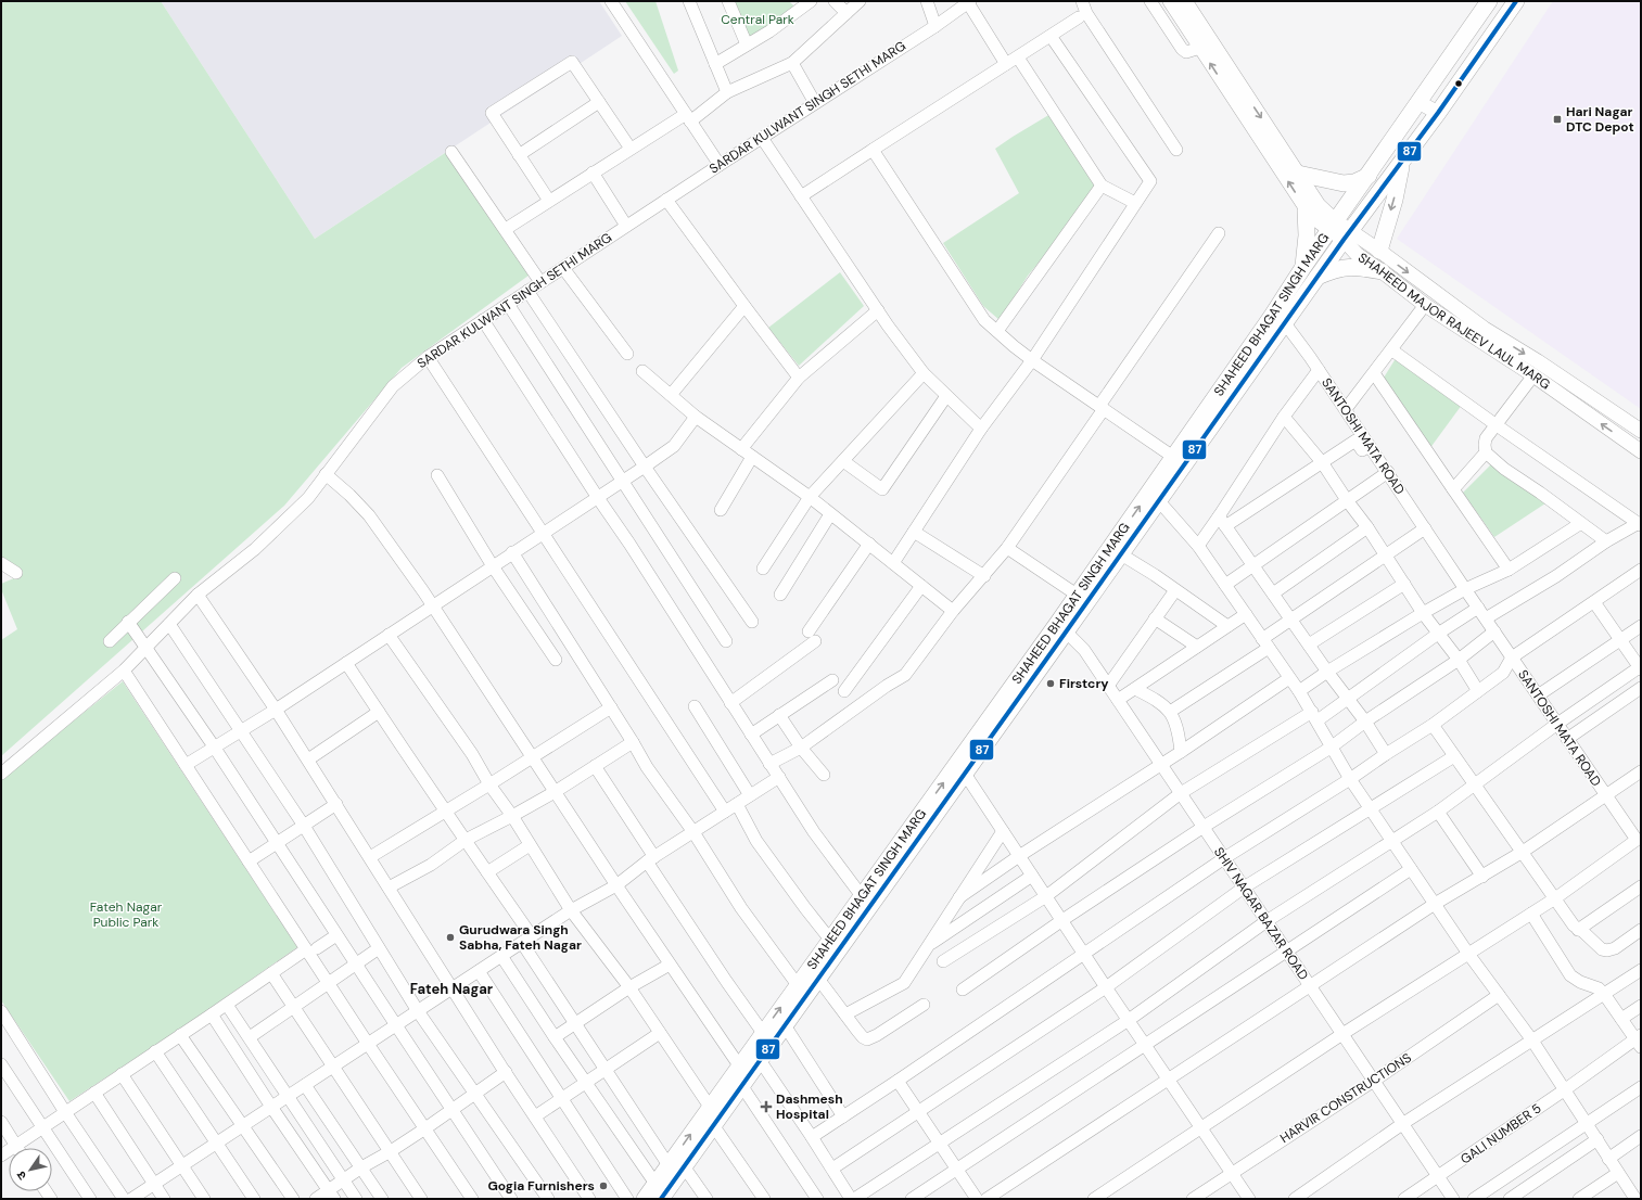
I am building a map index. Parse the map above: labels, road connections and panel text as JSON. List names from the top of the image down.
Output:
{
  "streets": {
    "main road": ["SHAHEED BHAGAT SINGH MARG"],
    "street": [
      "SARDAR KULWANT SINGH SETHI MARG",
      "SHAHEED MAJOR RAJEEV LAUL MARG",
      "SANTOSHI MATA ROAD",
      "SHIV NAGAR BAZAR ROAD",
      "HARVIR CONSTRUCTIONS",
      "GALI NUMBER 5"
    ]
  },
  "crossings": [
    ["SHAHEED BHAGAT SINGH MARG", "SHAHEED MAJOR RAJEEV LAUL MARG"],
    ["SHAHEED BHAGAT SINGH MARG", "SHIV NAGAR BAZAR ROAD"],
    ["SANTOSHI MATA ROAD", "SHIV NAGAR BAZAR ROAD"],
    ["SHIV NAGAR BAZAR ROAD", "HARVIR CONSTRUCTIONS"],
    ["SHIV NAGAR BAZAR ROAD", "GALI NUMBER 5"]
  ],
  "districts": ["Fateh Nagar"],
  "parks": ["Central Park", "Fateh Nagar Public Park"],
  "places": {
    "transit": ["Hari Nagar DTC Depot"],
    "other": ["Firstcry", "Gurudwara Singh Sabha, Fateh Nagar", "Gogia Furnishers"],
    "health": ["Dashmesh Hospital"]
  },
  "lines": ["transit line 87"],
  "north": "bottom left"
}
